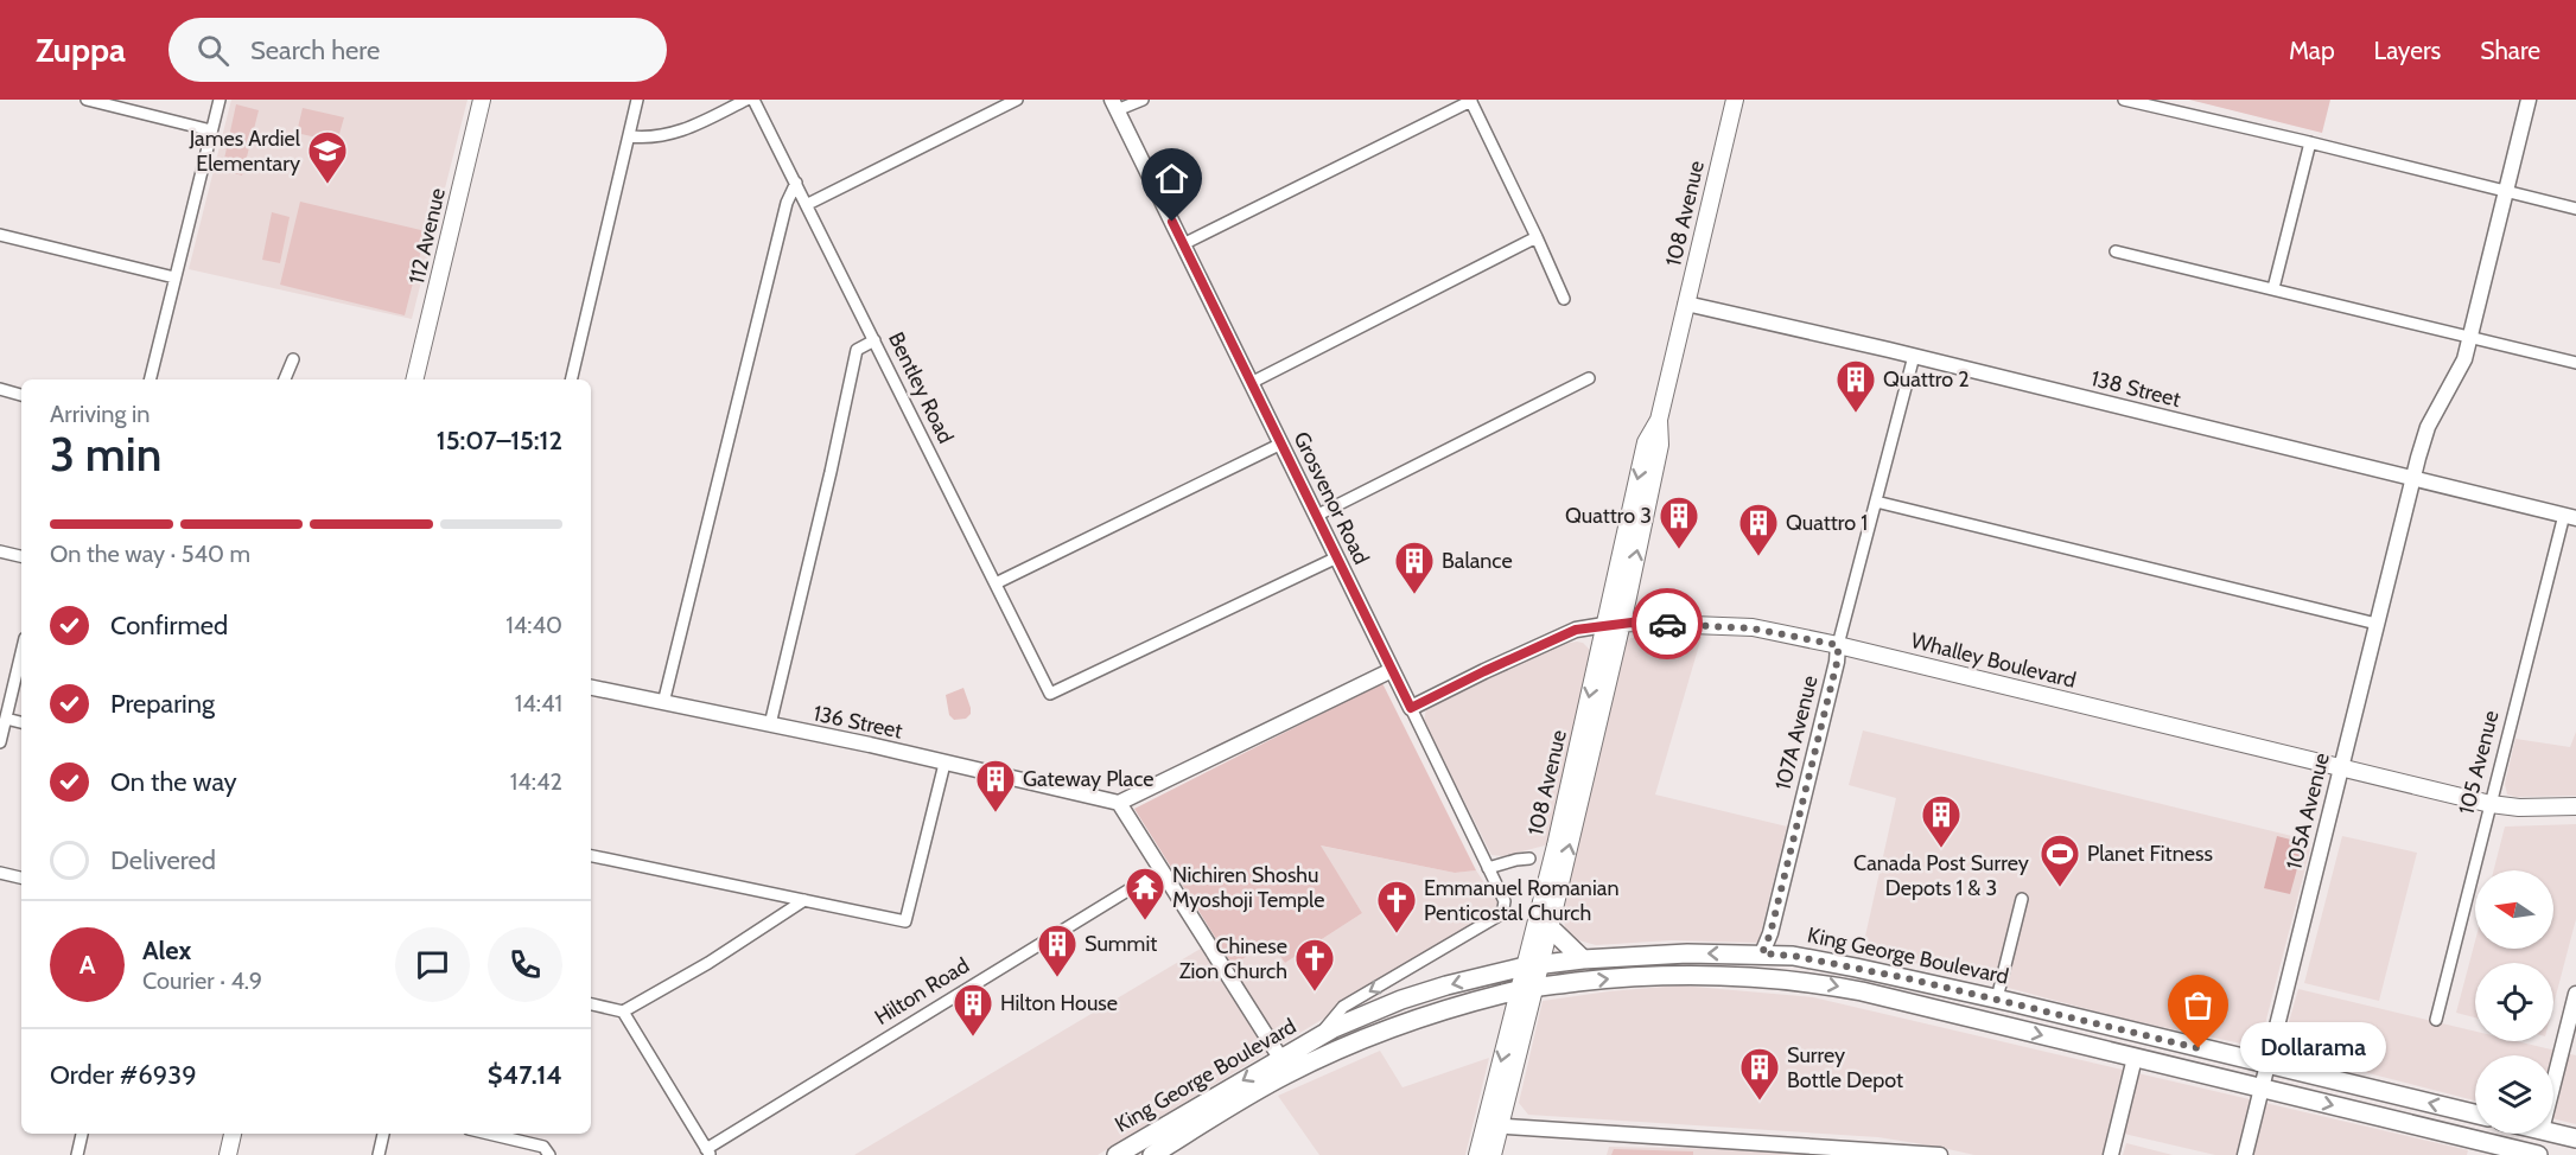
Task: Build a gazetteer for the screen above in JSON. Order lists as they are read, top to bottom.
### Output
{
  "streets": {
    "main road": [
      "108 Avenue",
      "112 Avenue",
      "Whalley Boulevard",
      "King George Boulevard"
    ],
    "street": [
      "Bentley Road",
      "138 Street",
      "Grosvenor Road",
      "136 Street",
      "107A Avenue",
      "105 Avenue",
      "105A Avenue",
      "Hilton Road"
    ]
  },
  "crossings": [
    ["108 Avenue", "138 Street"],
    ["108 Avenue", "Whalley Boulevard"],
    ["108 Avenue", "King George Boulevard"],
    ["Bentley Road", "Grosvenor Road"],
    ["138 Street", "107A Avenue"],
    ["138 Street", "105 Avenue"],
    ["138 Street", "105A Avenue"],
    ["Grosvenor Road", "Whalley Boulevard"],
    ["Grosvenor Road", "King George Boulevard"],
    ["Whalley Boulevard", "107A Avenue"],
    ["Whalley Boulevard", "105 Avenue"],
    ["Whalley Boulevard", "105A Avenue"],
    ["107A Avenue", "King George Boulevard"],
    ["105A Avenue", "King George Boulevard"]
  ],
  "places": {
    "school or university": ["James Ardiel Elementary"],
    "building": [
      "Quattro 2",
      "Quattro 3",
      "Quattro 1",
      "Balance",
      "Gateway Place",
      "Canada Post Surrey Depots 1 & 3",
      "Summit",
      "Hilton House",
      "Surrey Bottle Depot"
    ],
    "sports": ["Planet Fitness"],
    "temple": ["Nichiren Shoshu Myoshoji Temple"],
    "church": ["Emmanuel Romanian Penticostal Church", "Chinese Zion Church"],
    "other": ["Dollarama"]
  },
  "north": "left",
  "page": {
    "header": "Zuppa",
    "search": "Search here",
    "nav": ["Map", "Layers", "Share"],
    "heading": ["3 min", "Arriving in", "15:07–15:12"],
    "panel": [
      "Alex",
      "Courier · 4.9",
      "Order #6939",
      "$47.14"
    ],
    "bar": "On the way · 540 m",
    "list": [
      ["Confirmed", "14:40"],
      ["Preparing", "14:41"],
      ["On the way", "14:42"],
      "Delivered"
    ],
    "round": "A",
    "bubble": "Dollarama"
  }
}
